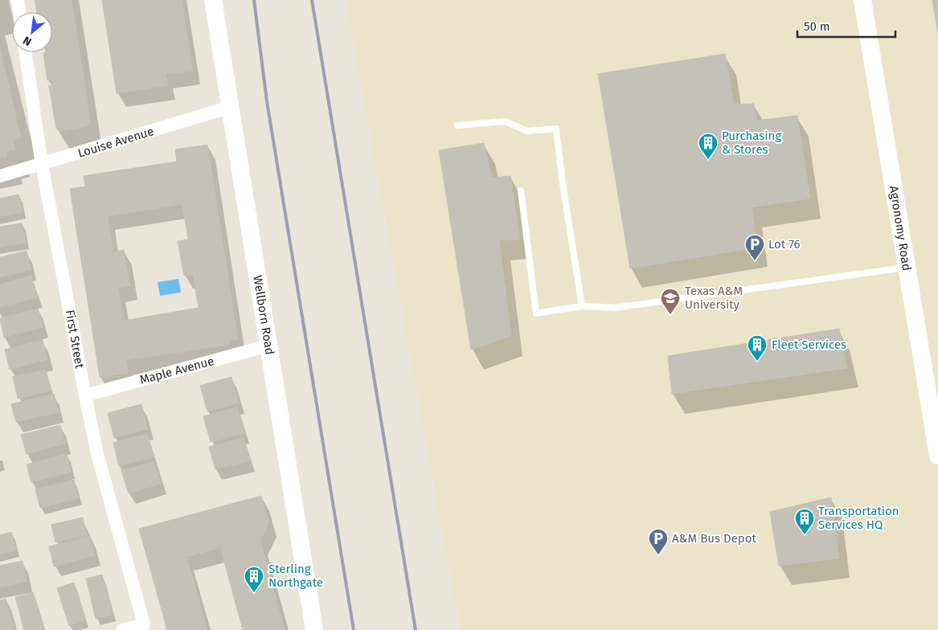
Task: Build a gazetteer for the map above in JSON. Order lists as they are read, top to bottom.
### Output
{
  "streets": {
    "main road": ["Agronomy Road", "Wellborn Road"],
    "street": ["Louise Avenue", "First Street", "Maple Avenue"]
  },
  "crossings": [
    ["Louise Avenue", "Wellborn Road"],
    ["Louise Avenue", "First Street"],
    ["Wellborn Road", "Maple Avenue"],
    ["First Street", "Maple Avenue"]
  ],
  "places": {
    "building": [
      "Purchasing & Stores",
      "Fleet Services",
      "Transportation Services HQ",
      "Sterling Northgate"
    ],
    "parking": ["Lot 76", "A&M Bus Depot"],
    "school or university": ["Texas A&M University"]
  },
  "scale_bar": "50 m",
  "north": "bottom left"
}
